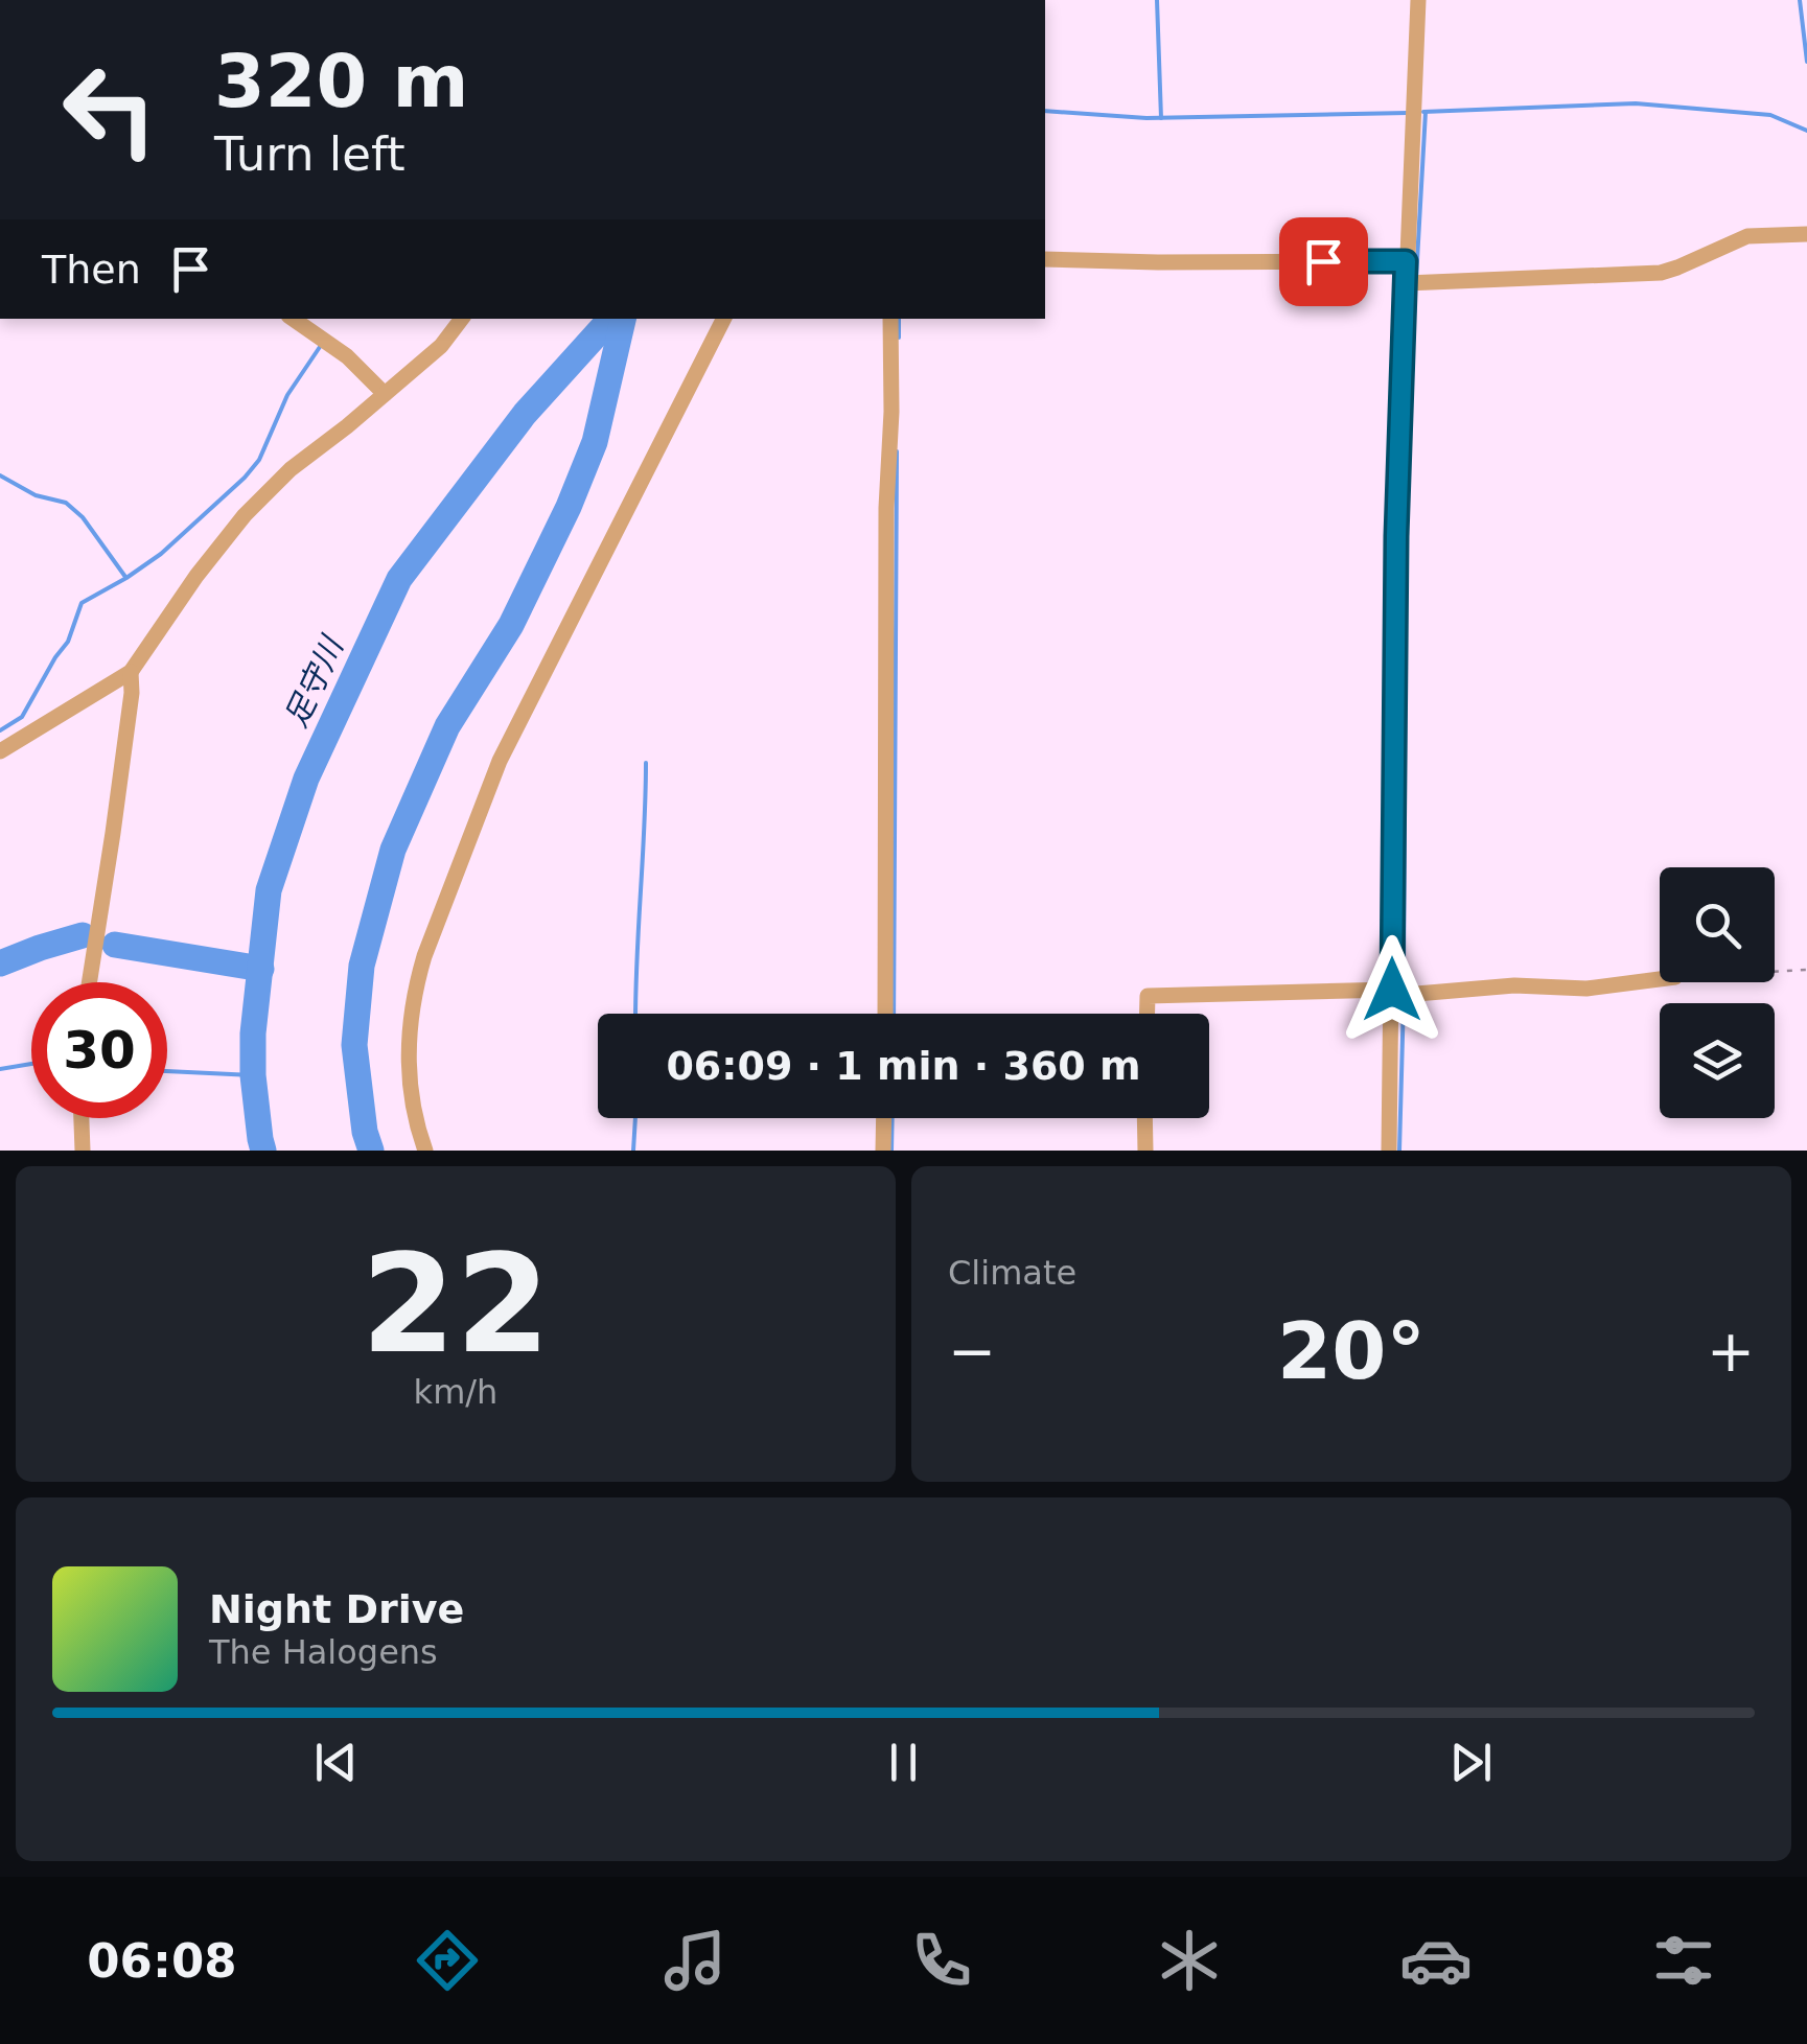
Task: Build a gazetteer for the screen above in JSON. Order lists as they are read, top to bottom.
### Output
{
  "water": ["足守川"],
  "page": {
    "turn": ["320 m", "Turn left"],
    "then": "Then",
    "limit": "30",
    "trip": "06:09 · 1 min · 360 m",
    "tile": [
      ["22", "km/h"],
      "Climate"
    ],
    "heat": ["−", "20°", "+"],
    "song": ["Night Drive", "The Halogens"],
    "tabs": "06:08"
  }
}
